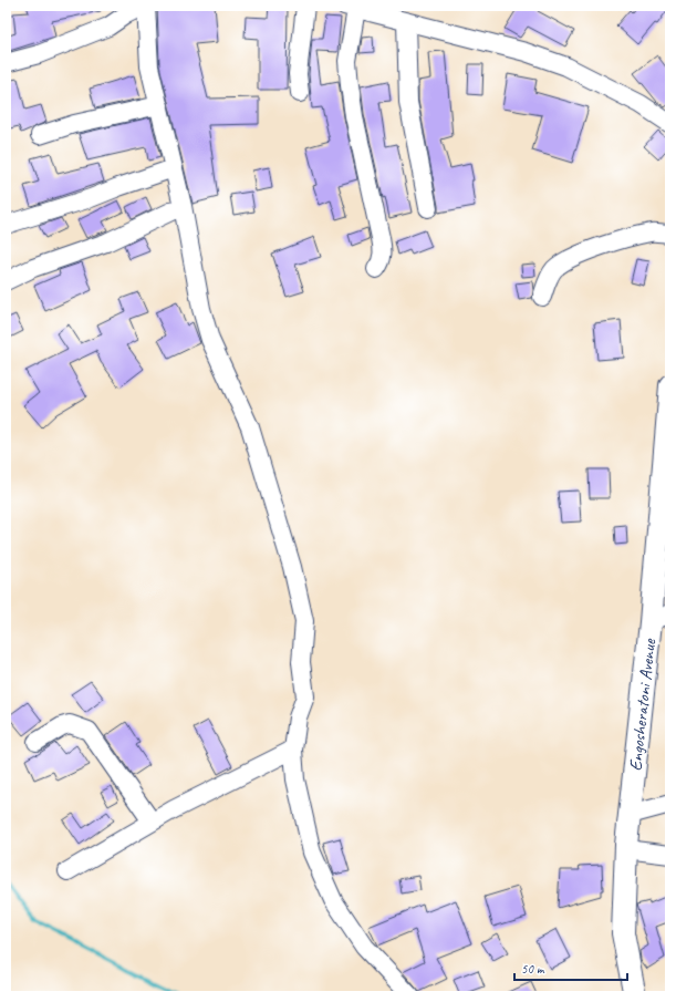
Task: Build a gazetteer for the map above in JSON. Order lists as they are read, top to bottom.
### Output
{
  "streets": {
    "street": ["Engosheratoni Avenue"]
  },
  "scale_bar": "50 m"
}
